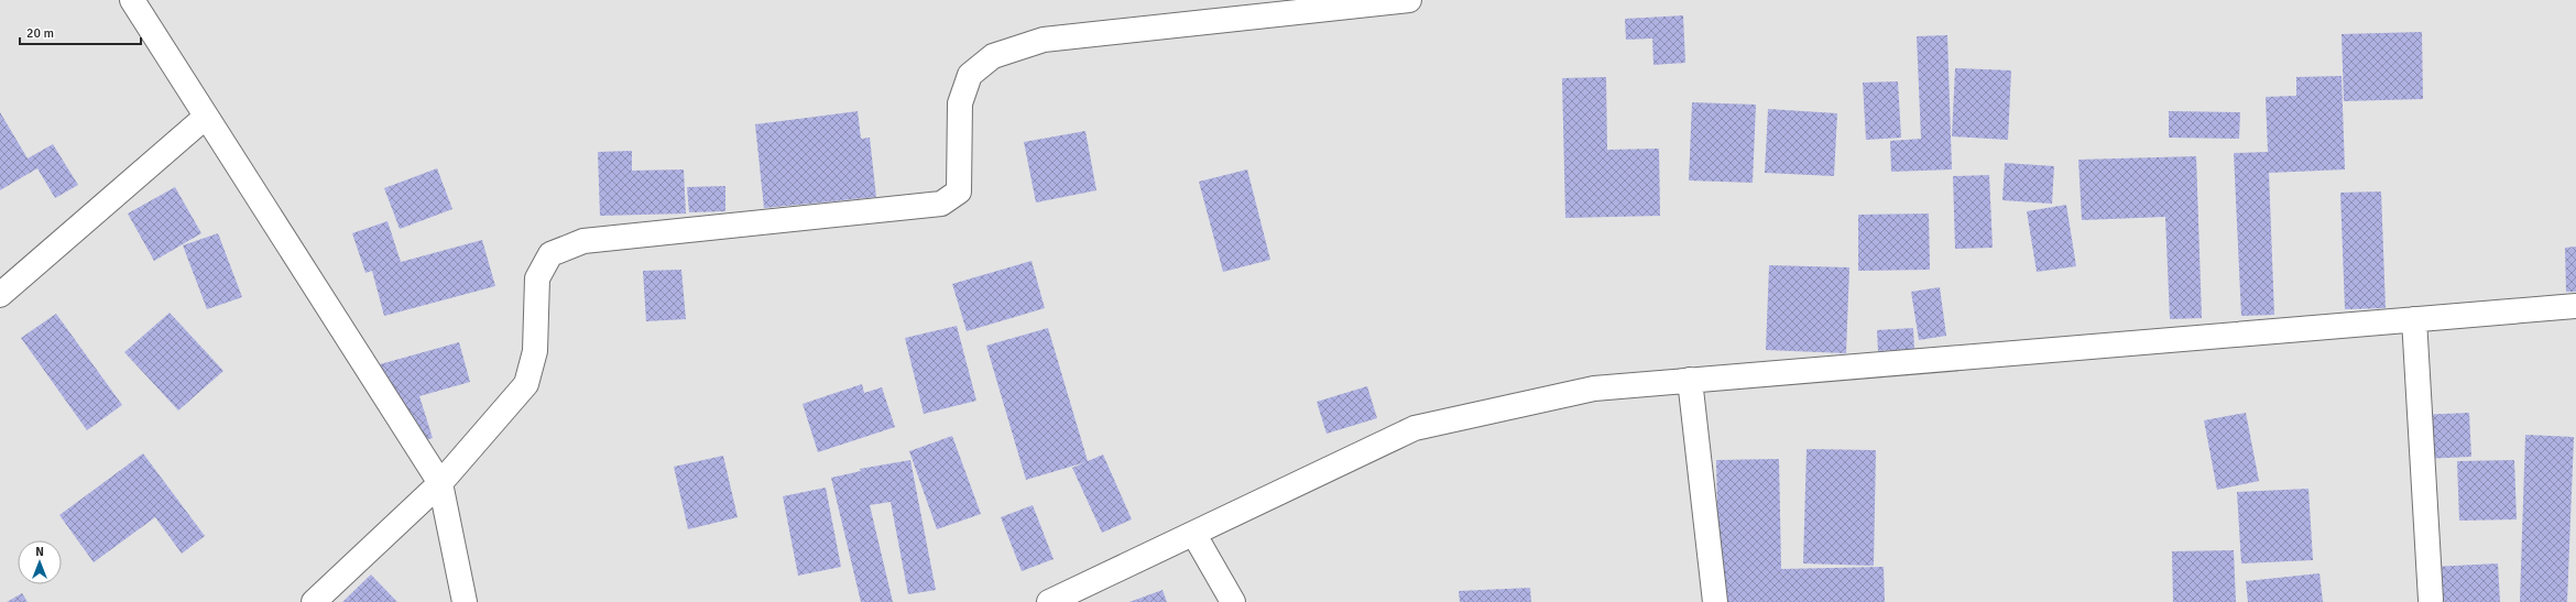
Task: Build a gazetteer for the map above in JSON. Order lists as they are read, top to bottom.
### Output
{
  "scale_bar": "20 m",
  "north": "top"
}
